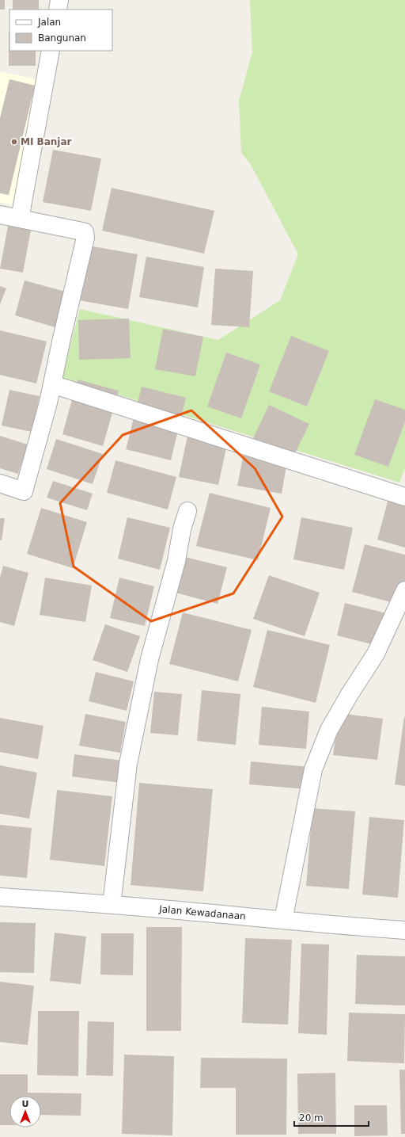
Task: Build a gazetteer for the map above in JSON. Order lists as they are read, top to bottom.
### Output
{
  "streets": {
    "street": ["Jalan Kewadanaan"]
  },
  "places": ["MI Banjar"],
  "legend": ["Jalan", "Bangunan"],
  "scale_bar": "20 m",
  "north": "top"
}
